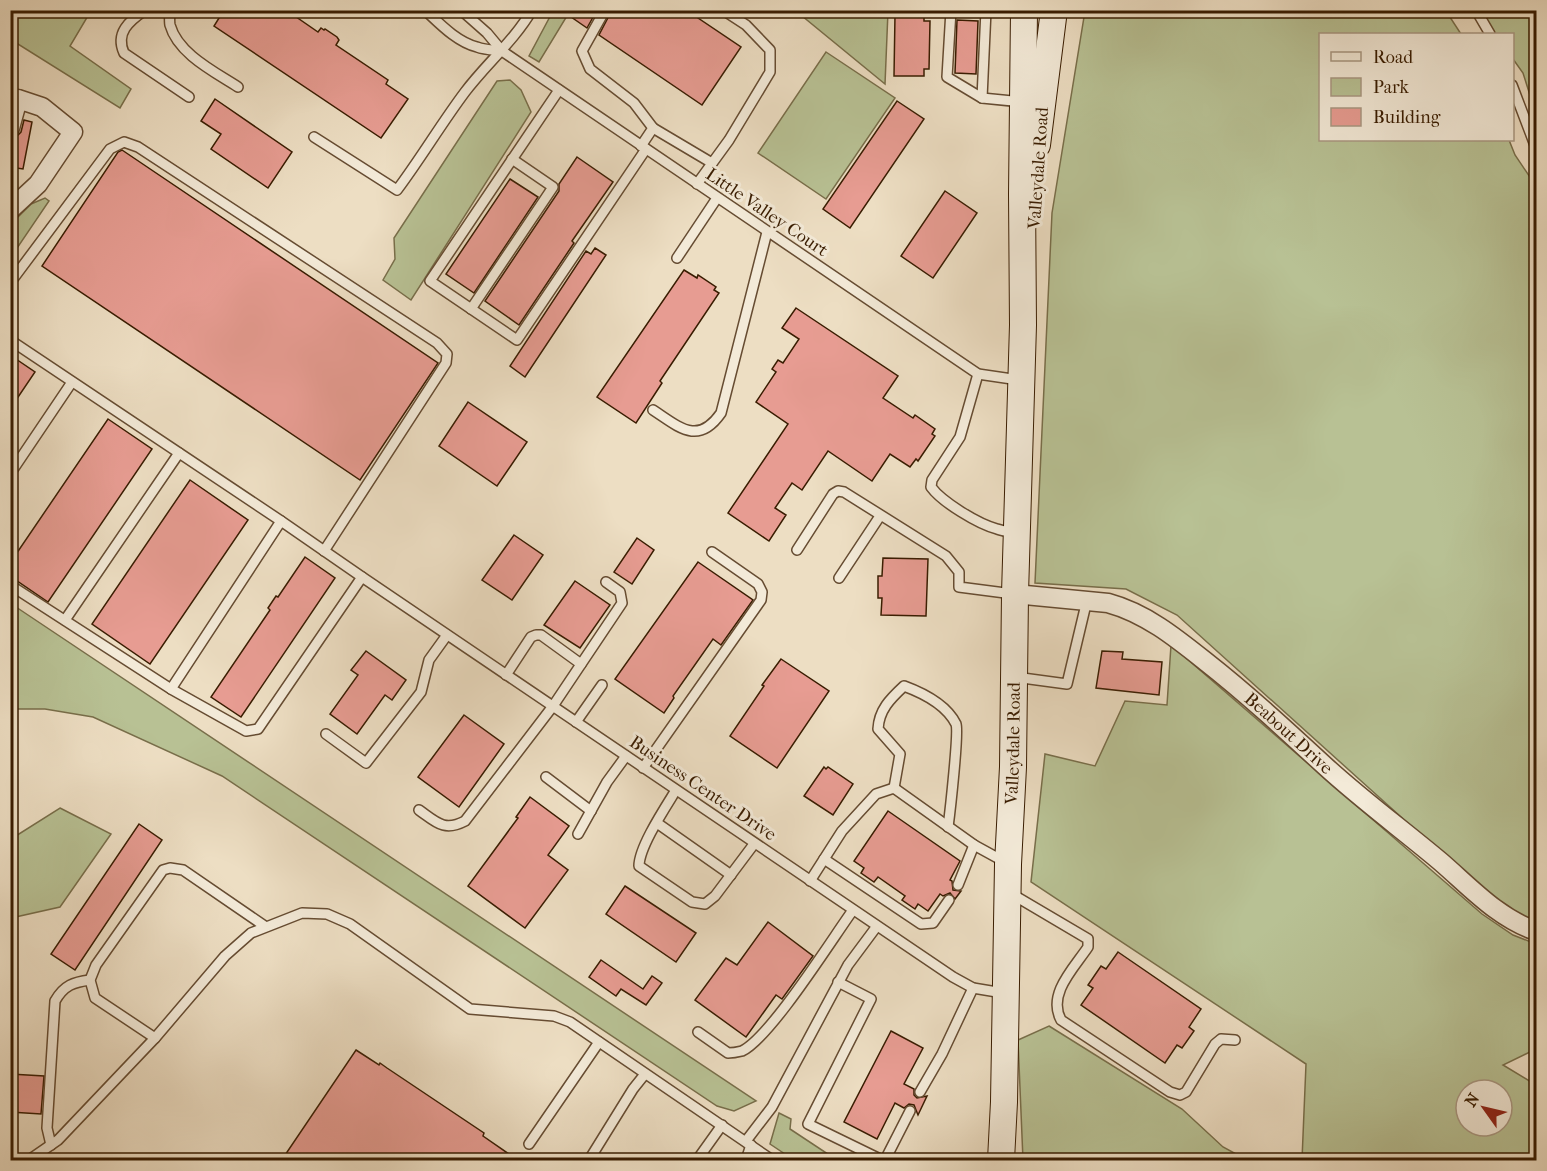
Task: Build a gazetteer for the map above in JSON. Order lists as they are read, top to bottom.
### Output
{
  "streets": {
    "main road": ["Valleydale Road"],
    "street": ["Beabout Drive"],
    "lane": ["Little Valley Court", "Business Center Drive"]
  },
  "crossings": [
    ["Valleydale Road", "Little Valley Court"],
    ["Valleydale Road", "Beabout Drive"],
    ["Valleydale Road", "Business Center Drive"]
  ],
  "legend": ["Road", "Park", "Building"],
  "north": "top left"
}
